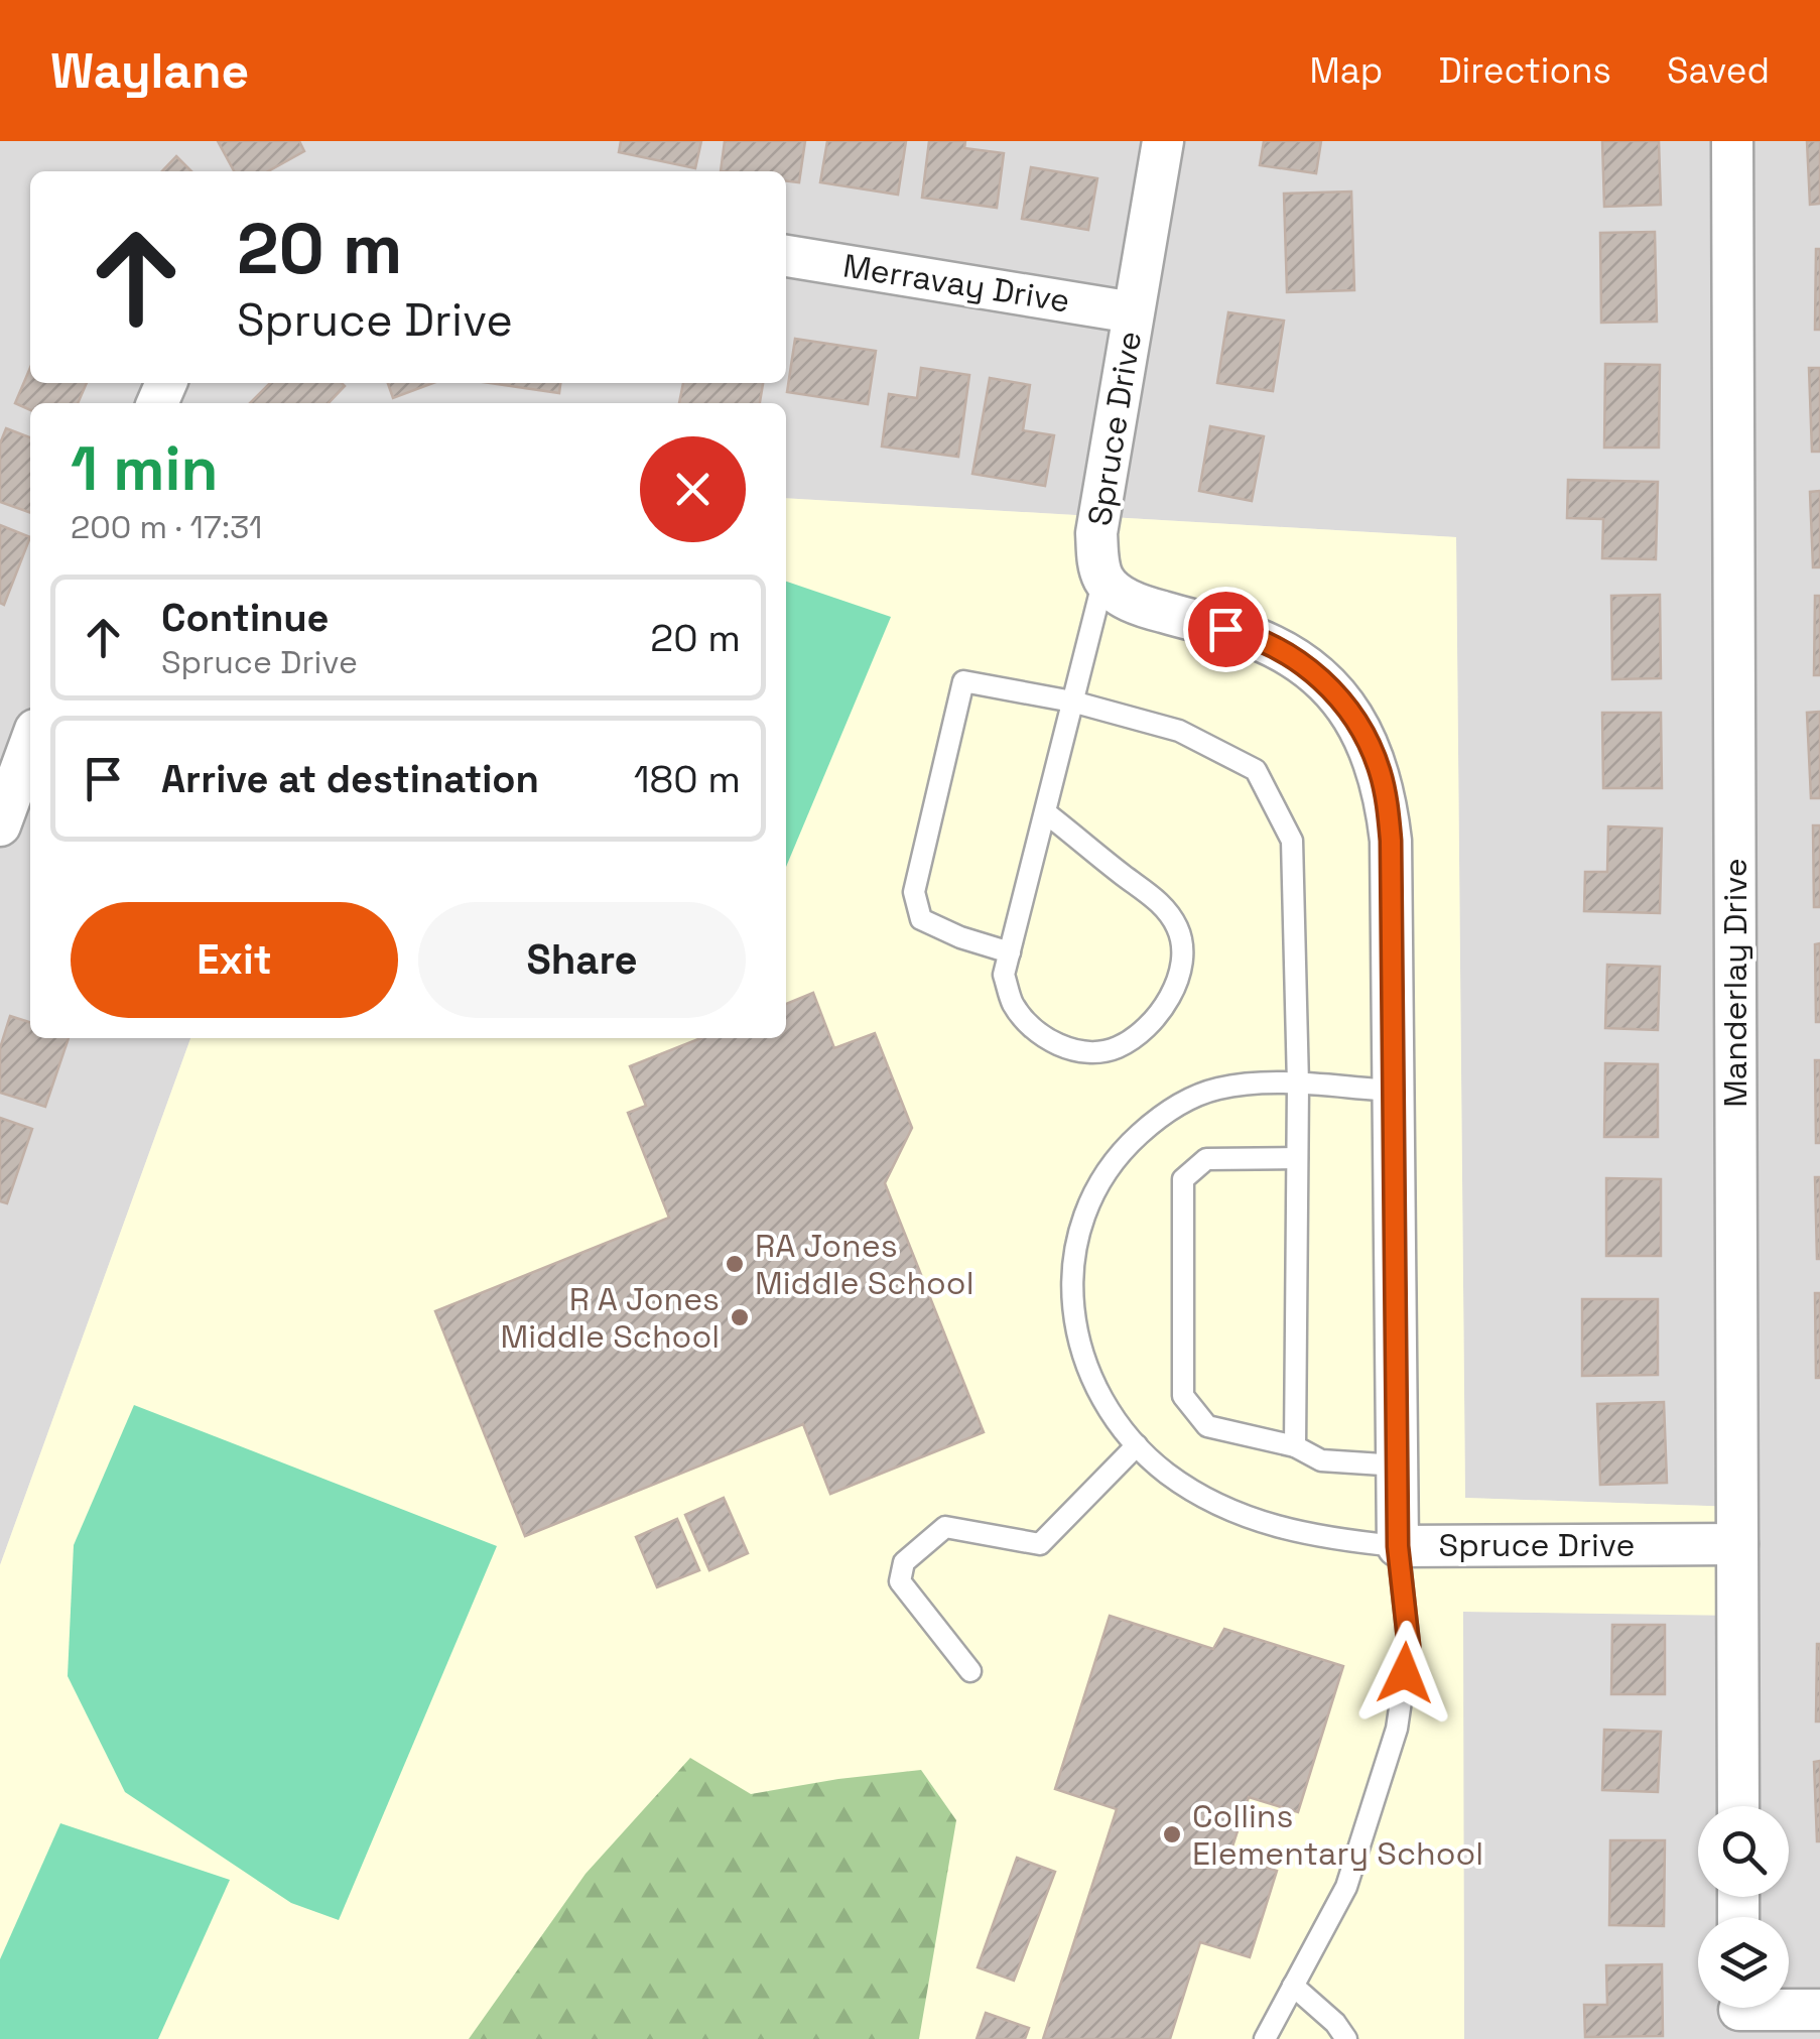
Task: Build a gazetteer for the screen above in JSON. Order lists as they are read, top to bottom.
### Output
{
  "streets": {
    "street": ["Merravay Drive", "Spruce Drive", "Manderlay Drive"]
  },
  "crossings": [
    ["Merravay Drive", "Spruce Drive"],
    ["Spruce Drive", "Manderlay Drive"]
  ],
  "places": ["RA Jones Middle School", "R A Jones Middle School", "Collins Elementary School"],
  "page": {
    "header": "Waylane",
    "nav": ["Map", "Directions", "Saved"],
    "turn": ["20 m", "Spruce Drive"],
    "heading": ["1 min", "200 m · 17:31"],
    "list": [
      {
        "name": "Continue",
        "note": "Spruce Drive",
        "value": "20 m"
      },
      {
        "name": "Arrive at destination",
        "value": "180 m"
      }
    ],
    "buttons": ["Exit", "Share"]
  }
}
